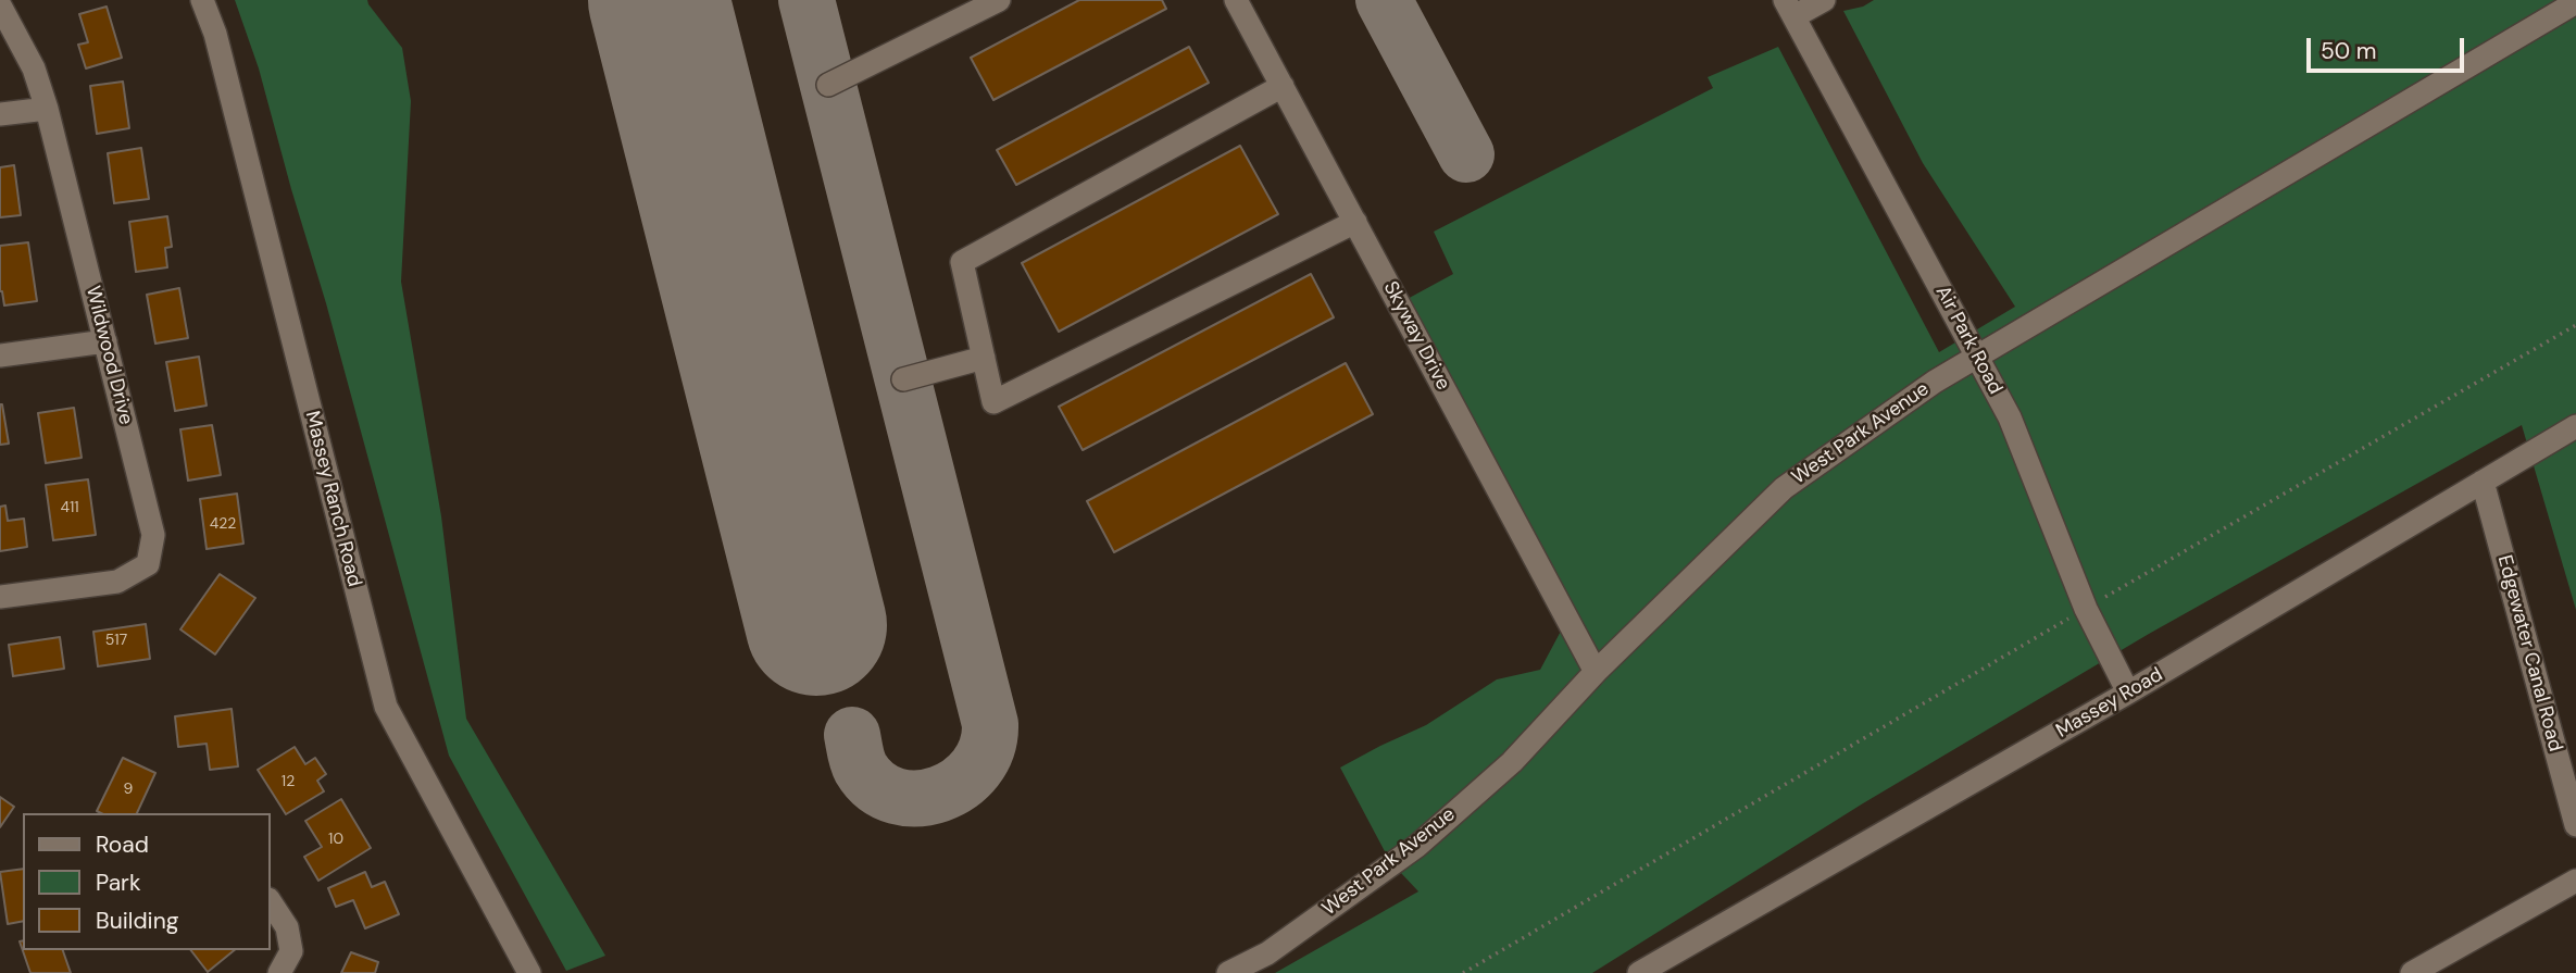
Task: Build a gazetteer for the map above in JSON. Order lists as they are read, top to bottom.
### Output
{
  "streets": {
    "street": [
      "Skyway Drive",
      "Air Park Road",
      "Wildwood Drive",
      "West Park Avenue",
      "Massey Ranch Road",
      "Edgewater Canal Road",
      "Massey Road"
    ]
  },
  "crossings": [
    ["Skyway Drive", "West Park Avenue"],
    ["Air Park Road", "West Park Avenue"],
    ["Air Park Road", "Massey Road"],
    ["Edgewater Canal Road", "Massey Road"]
  ],
  "house_numbers": [
    "411",
    "422",
    "517",
    "12",
    "9",
    "10"
  ],
  "legend": ["Road", "Park", "Building"],
  "scale_bar": "50 m"
}
